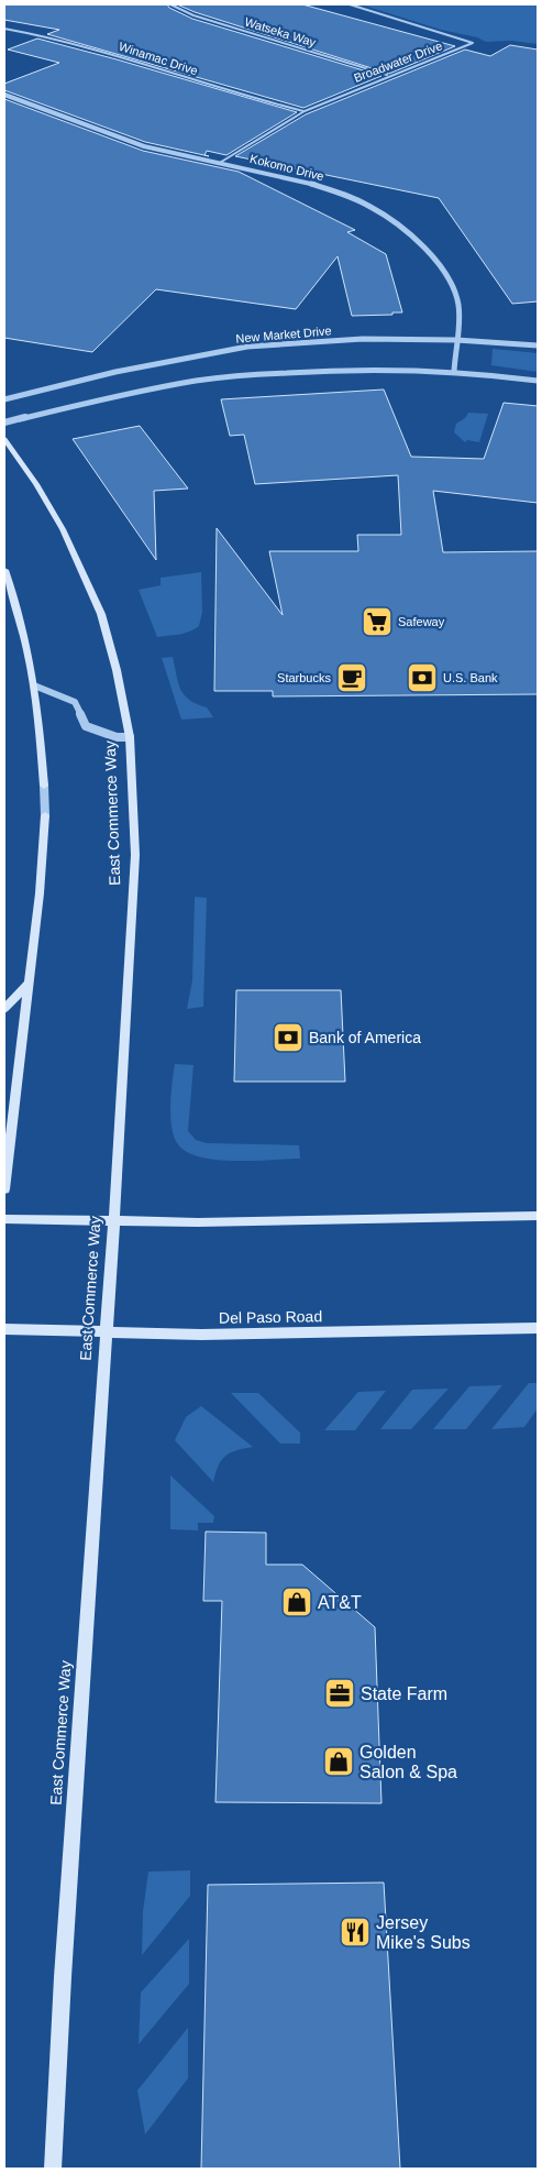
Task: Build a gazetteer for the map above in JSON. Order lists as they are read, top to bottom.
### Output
{
  "streets": {
    "main road": ["East Commerce Way", "Del Paso Road"],
    "street": [
      "Watseka Way",
      "Winamac Drive",
      "Broadwater Drive",
      "Kokomo Drive",
      "New Market Drive"
    ]
  },
  "crossings": [
    ["Watseka Way", "Broadwater Drive"],
    ["Winamac Drive", "Broadwater Drive"],
    ["Broadwater Drive", "Kokomo Drive"],
    ["Kokomo Drive", "New Market Drive"],
    ["East Commerce Way", "Del Paso Road"]
  ],
  "places": {
    "supermarket": ["Safeway"],
    "cafe": ["Starbucks"],
    "bank": ["U.S. Bank", "Bank of America"],
    "shop": ["AT&T", "Golden Salon & Spa"],
    "office": ["State Farm"],
    "restaurant": ["Jersey Mike's Subs"]
  }
}
